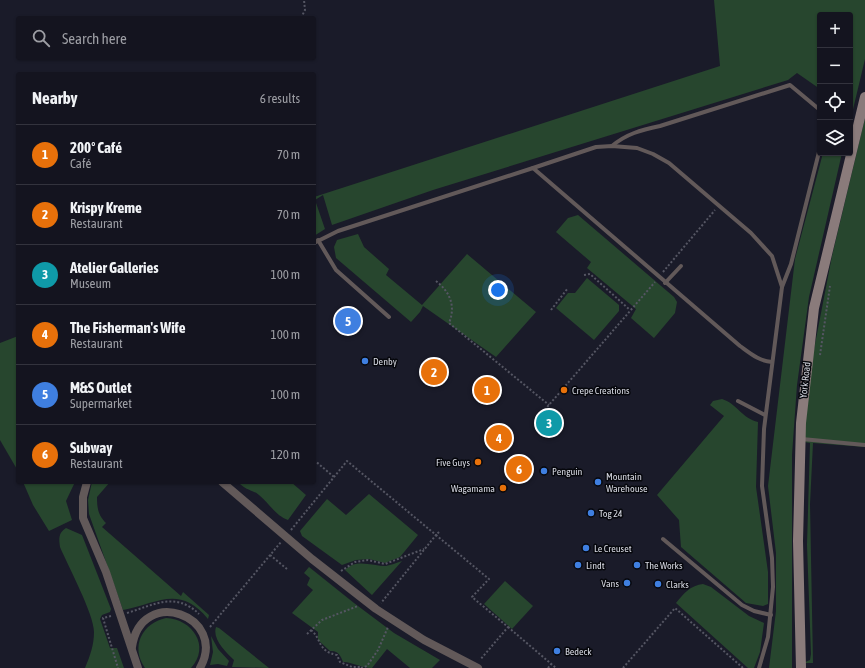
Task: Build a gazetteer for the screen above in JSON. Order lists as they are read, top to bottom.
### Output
{
  "streets": {
    "main road": ["York Road"]
  },
  "places": [
    "Denby",
    "Crepe Creations",
    "Five Guys",
    "Penguin",
    "Mountain Warehouse",
    "Wagamama",
    "Tog 24",
    "Le Creuset",
    "Lindt",
    "The Works",
    "Vans",
    "Clarks",
    "Bedeck"
  ],
  "page": {
    "map_buttons": ["+", "−"],
    "search": "Search here",
    "heading": ["Nearby", "6 results"],
    "list": [
      {
        "mark": "1",
        "name": "200° Café",
        "note": "Café",
        "value": "70 m"
      },
      {
        "mark": "2",
        "name": "Krispy Kreme",
        "note": "Restaurant",
        "value": "70 m"
      },
      {
        "mark": "3",
        "name": "Atelier Galleries",
        "note": "Museum",
        "value": "100 m"
      },
      {
        "mark": "4",
        "name": "The Fisherman's Wife",
        "note": "Restaurant",
        "value": "100 m"
      },
      {
        "mark": "5",
        "name": "M&S Outlet",
        "note": "Supermarket",
        "value": "100 m"
      },
      {
        "mark": "6",
        "name": "Subway",
        "note": "Restaurant",
        "value": "120 m"
      }
    ],
    "pins": [
      "5",
      "2",
      "1",
      "3",
      "4",
      "6"
    ]
  }
}
